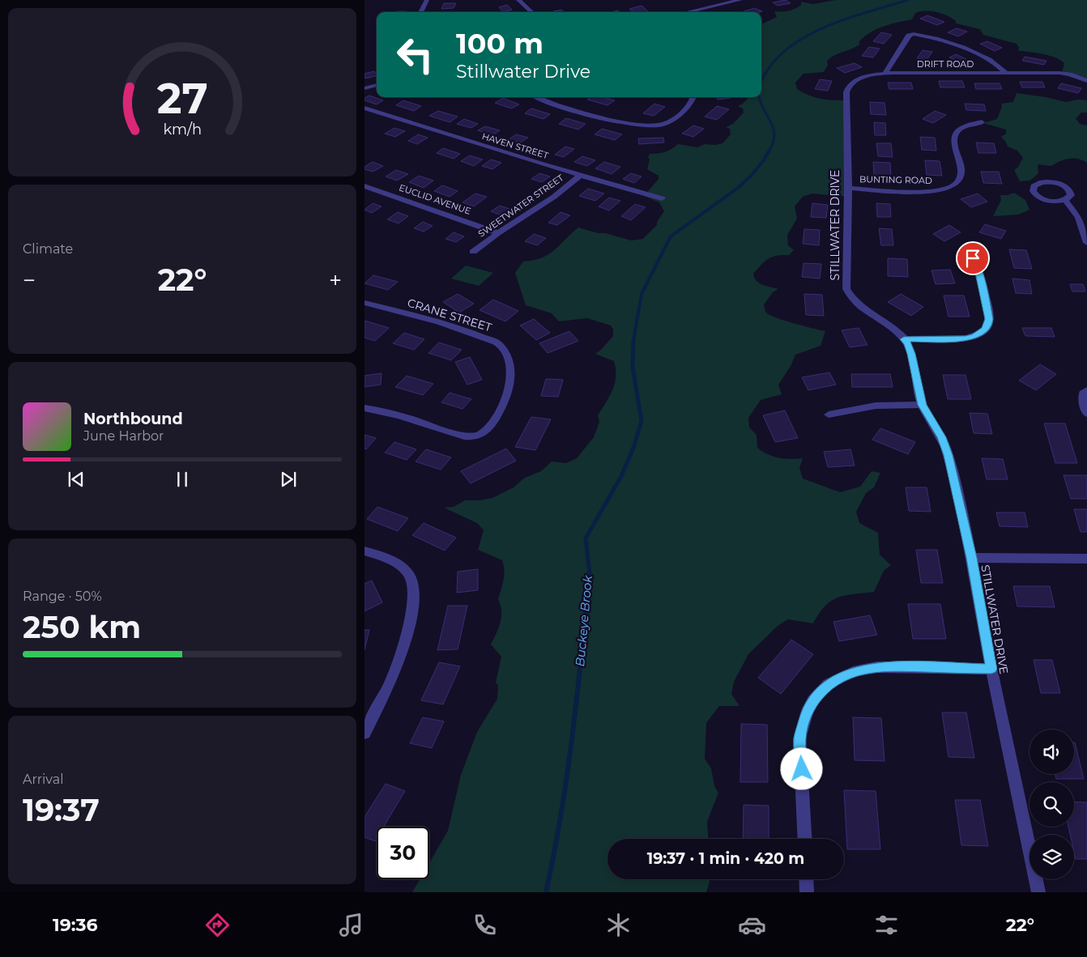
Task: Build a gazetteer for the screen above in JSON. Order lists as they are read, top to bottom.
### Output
{
  "streets": {
    "street": [
      "DRIFT ROAD",
      "HAVEN STREET",
      "BUNTING ROAD",
      "EUCLID AVENUE",
      "SWEETWATER STREET",
      "STILLWATER DRIVE",
      "CRANE STREET"
    ]
  },
  "crossings": [
    ["DRIFT ROAD", "STILLWATER DRIVE"],
    ["HAVEN STREET", "SWEETWATER STREET"],
    ["BUNTING ROAD", "STILLWATER DRIVE"],
    ["EUCLID AVENUE", "SWEETWATER STREET"]
  ],
  "water": ["Buckeye Brook"],
  "page": {
    "turn": ["100 m", "Stillwater Drive"],
    "tile": [
      "Climate",
      ["Range · 50%", "250 km"],
      ["Arrival", "19:37"]
    ],
    "heat": ["−", "22°", "+"],
    "song": ["Northbound", "June Harbor"],
    "limit": "30",
    "trip": "19:37 · 1 min · 420 m",
    "tabs": ["19:36", "22°"],
    "gauge": ["27", "km/h"]
  }
}
